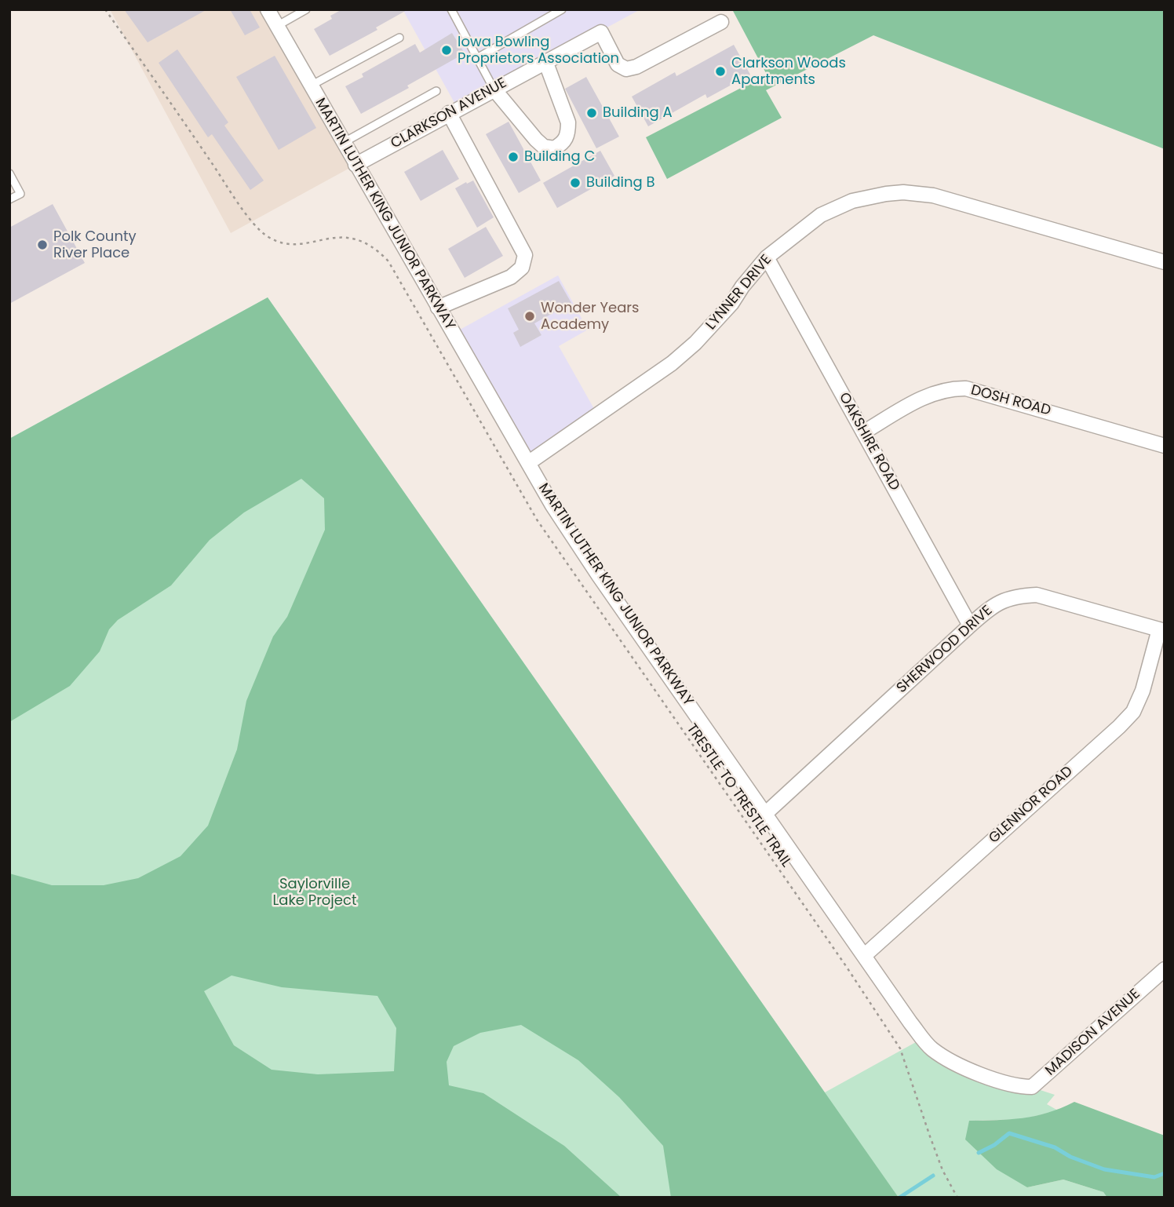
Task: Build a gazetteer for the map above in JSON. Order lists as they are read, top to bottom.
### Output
{
  "streets": {
    "street": [
      "CLARKSON AVENUE",
      "MARTIN LUTHER KING JUNIOR PARKWAY",
      "LYNNER DRIVE",
      "DOSH ROAD",
      "OAKSHIRE ROAD",
      "SHERWOOD DRIVE",
      "GLENNOR ROAD",
      "MADISON AVENUE"
    ],
    "path": ["TRESTLE TO TRESTLE TRAIL"]
  },
  "crossings": [
    ["CLARKSON AVENUE", "MARTIN LUTHER KING JUNIOR PARKWAY"],
    ["MARTIN LUTHER KING JUNIOR PARKWAY", "LYNNER DRIVE"],
    ["MARTIN LUTHER KING JUNIOR PARKWAY", "SHERWOOD DRIVE"],
    ["MARTIN LUTHER KING JUNIOR PARKWAY", "GLENNOR ROAD"],
    ["MARTIN LUTHER KING JUNIOR PARKWAY", "MADISON AVENUE"],
    ["LYNNER DRIVE", "OAKSHIRE ROAD"],
    ["DOSH ROAD", "OAKSHIRE ROAD"],
    ["OAKSHIRE ROAD", "SHERWOOD DRIVE"],
    ["SHERWOOD DRIVE", "GLENNOR ROAD"]
  ],
  "parks": ["Saylorville Lake Project"],
  "places": [
    "Iowa Bowling Proprietors Association",
    "Clarkson Woods Apartments",
    "Building A",
    "Building C",
    "Building B",
    "Polk County River Place",
    "Wonder Years Academy"
  ]
}
